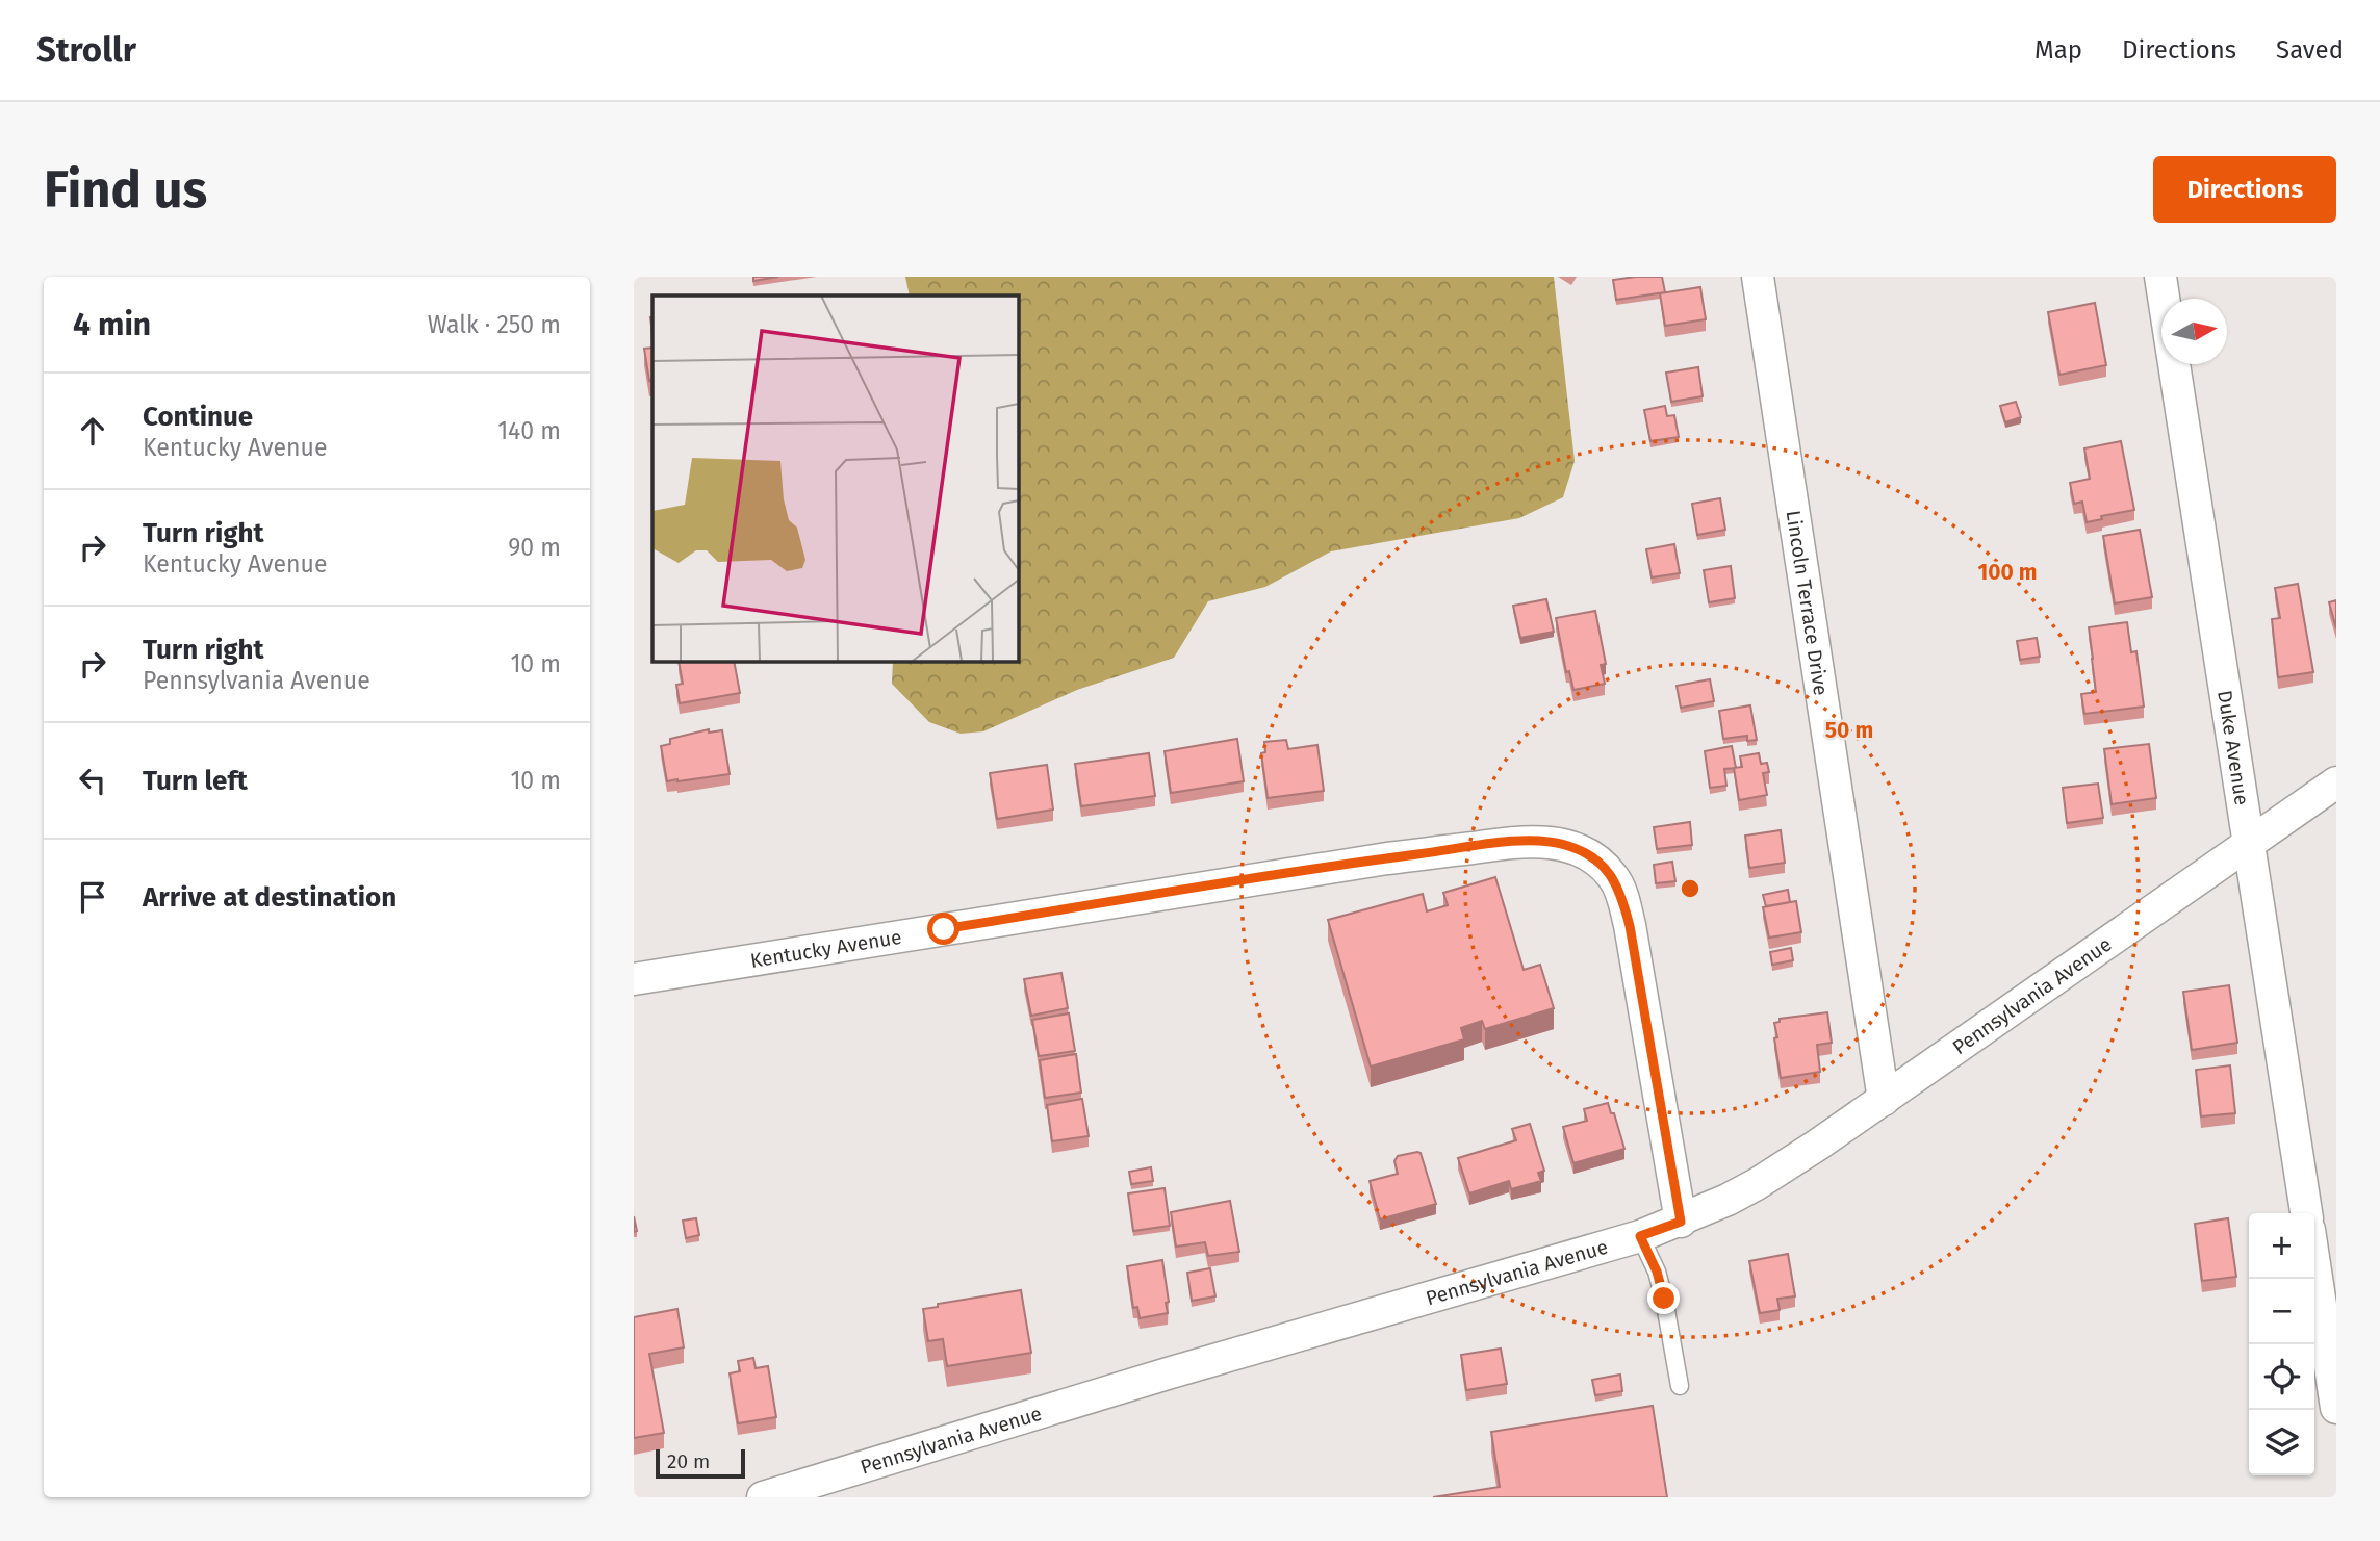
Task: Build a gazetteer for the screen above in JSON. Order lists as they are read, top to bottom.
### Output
{
  "streets": {
    "street": [
      "Lincoln Terrace Drive",
      "Duke Avenue",
      "Kentucky Avenue",
      "Pennsylvania Avenue"
    ]
  },
  "crossings": [
    ["Lincoln Terrace Drive", "Pennsylvania Avenue"],
    ["Duke Avenue", "Pennsylvania Avenue"],
    ["Kentucky Avenue", "Pennsylvania Avenue"]
  ],
  "scale_bar": "20 m",
  "north": "right",
  "page": {
    "header": "Strollr",
    "nav": ["Map", "Directions", "Saved"],
    "buttons": "Directions",
    "title": "Find us",
    "heading": ["4 min", "Walk · 250 m"],
    "list": [
      ["Continue", "Kentucky Avenue", "140 m"],
      ["Turn right", "Kentucky Avenue", "90 m"],
      ["Turn right", "Pennsylvania Avenue", "10 m"],
      ["Turn left", "10 m"],
      "Arrive at destination"
    ],
    "map_buttons": ["+", "−"],
    "scale": "20 m"
  },
  "rings": ["100 m", "50 m"]
}
